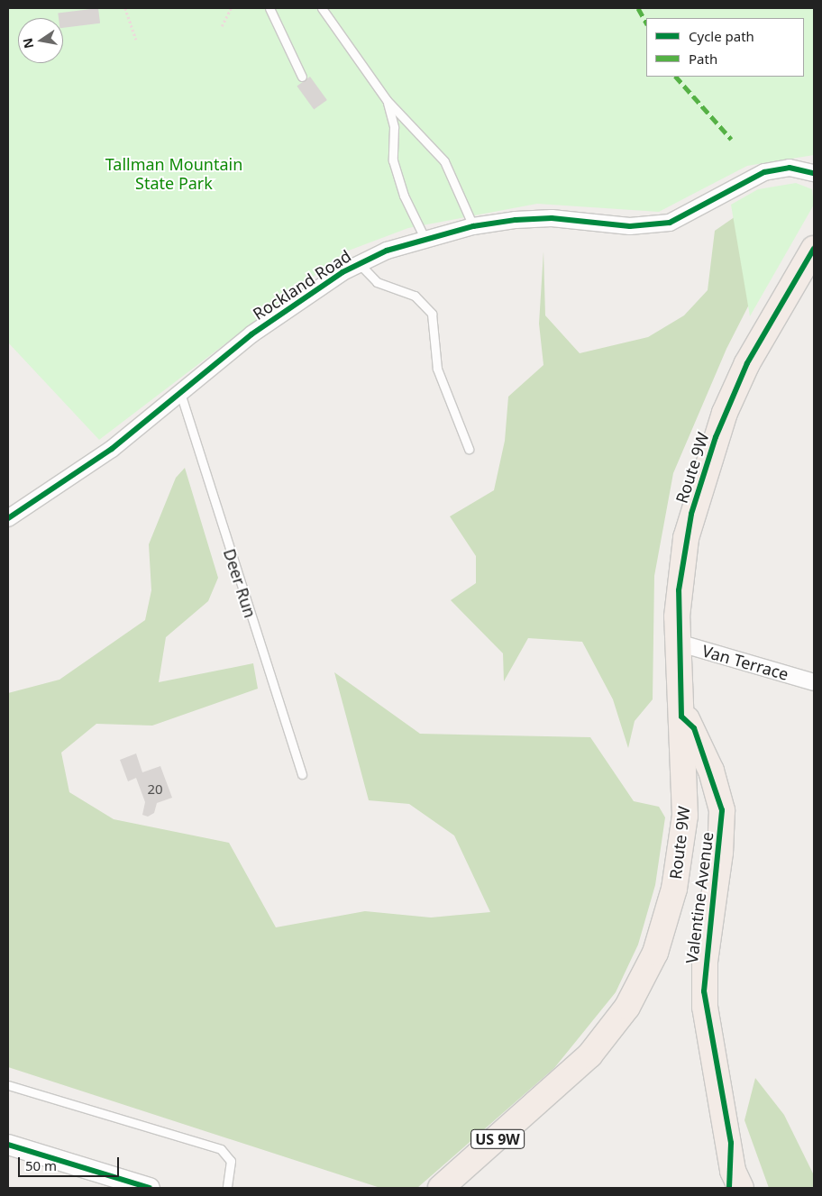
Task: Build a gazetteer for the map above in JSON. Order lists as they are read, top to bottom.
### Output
{
  "streets": {
    "main road": ["Route 9W", "Valentine Avenue", "US 9W"],
    "street": ["Rockland Road", "Van Terrace"],
    "lane": ["Deer Run"]
  },
  "crossings": [
    ["Rockland Road", "Deer Run"],
    ["Route 9W", "Van Terrace"],
    ["Route 9W", "Valentine Avenue"]
  ],
  "parks": ["Tallman Mountain State Park"],
  "house_numbers": ["20"],
  "legend": ["Cycle path", "Path"],
  "scale_bar": "50 m",
  "north": "left"
}
